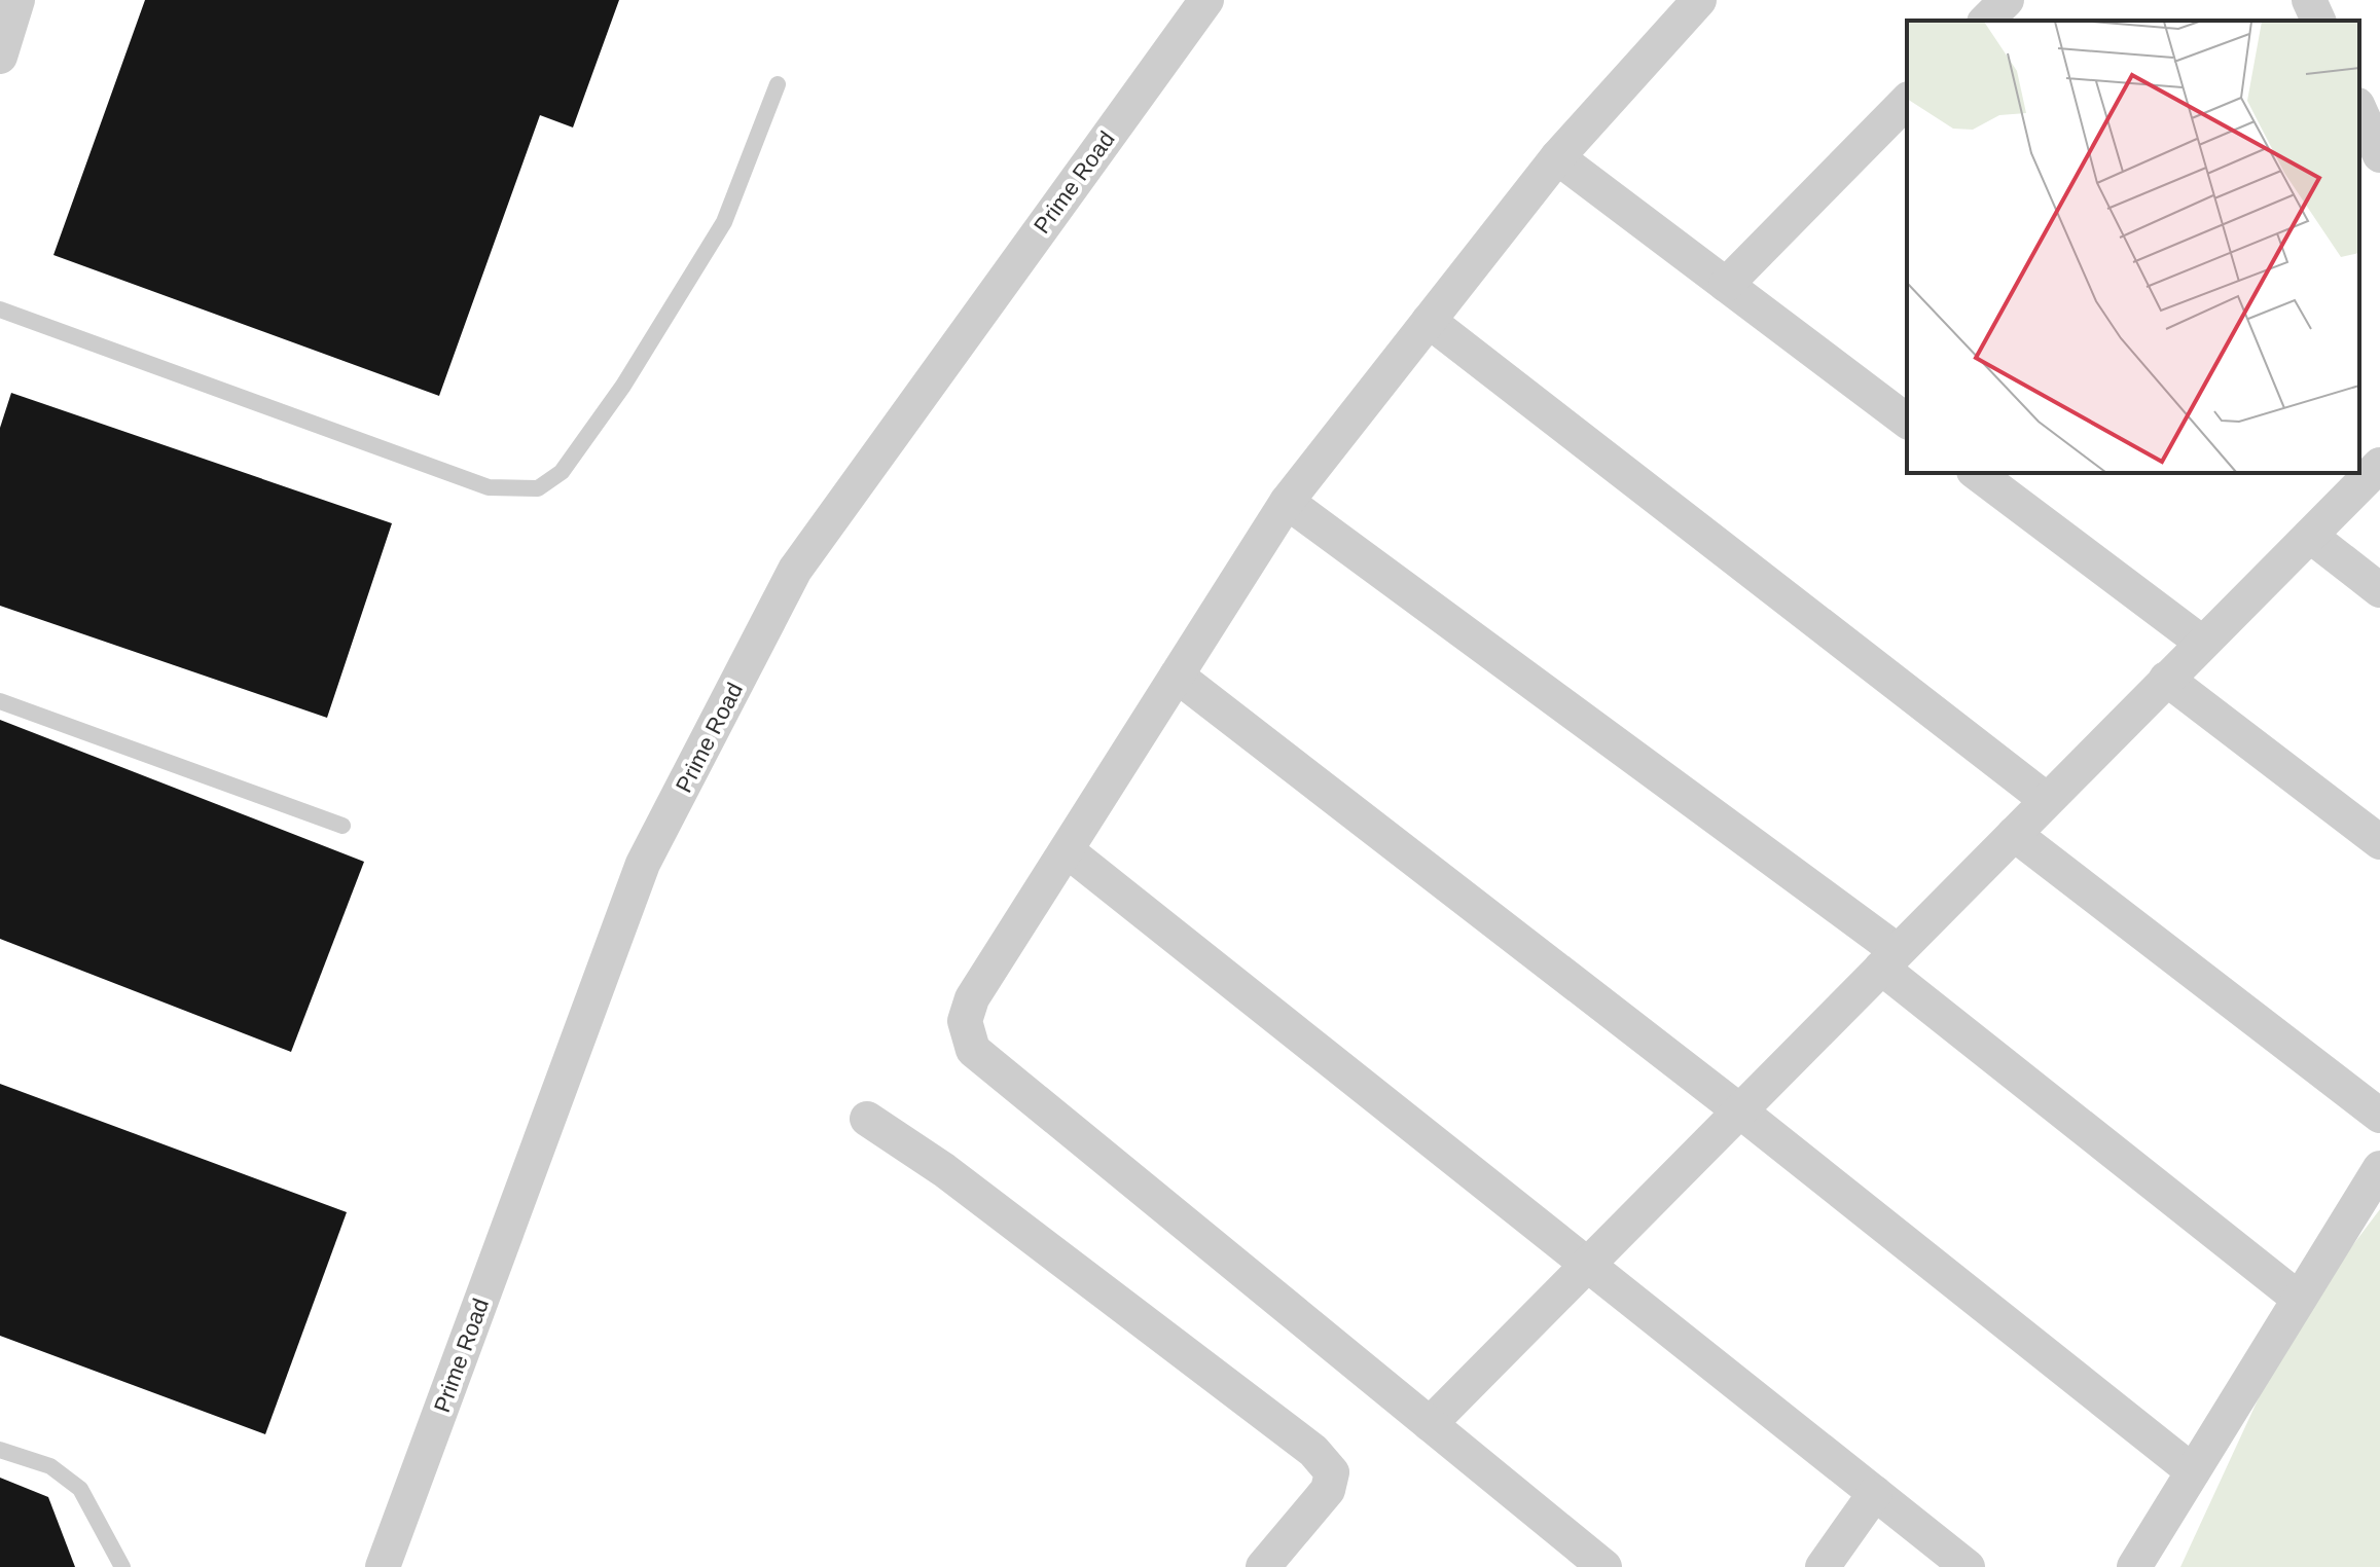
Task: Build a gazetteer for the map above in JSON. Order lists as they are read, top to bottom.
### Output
{
  "streets": {
    "street": ["Prime Road"]
  }
}
